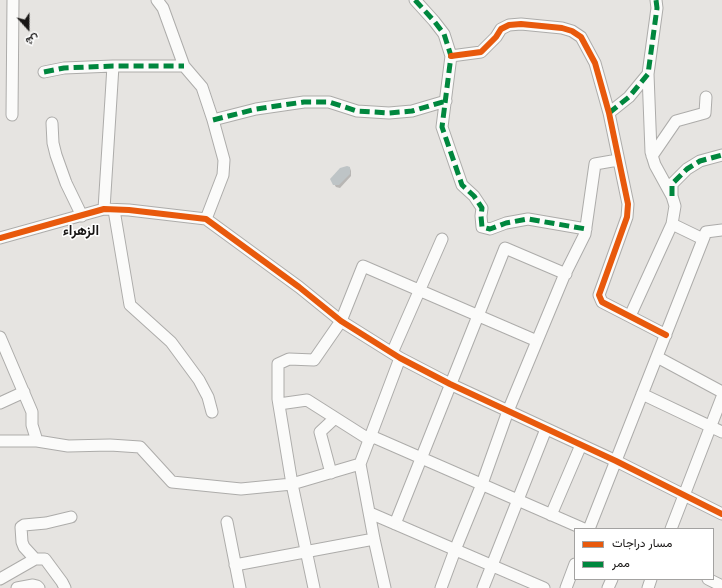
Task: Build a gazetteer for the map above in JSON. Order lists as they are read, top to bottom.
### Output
{
  "districts": ["الزهراء"],
  "legend": ["مسار دراجات", "ممر"],
  "north": "bottom"
}
